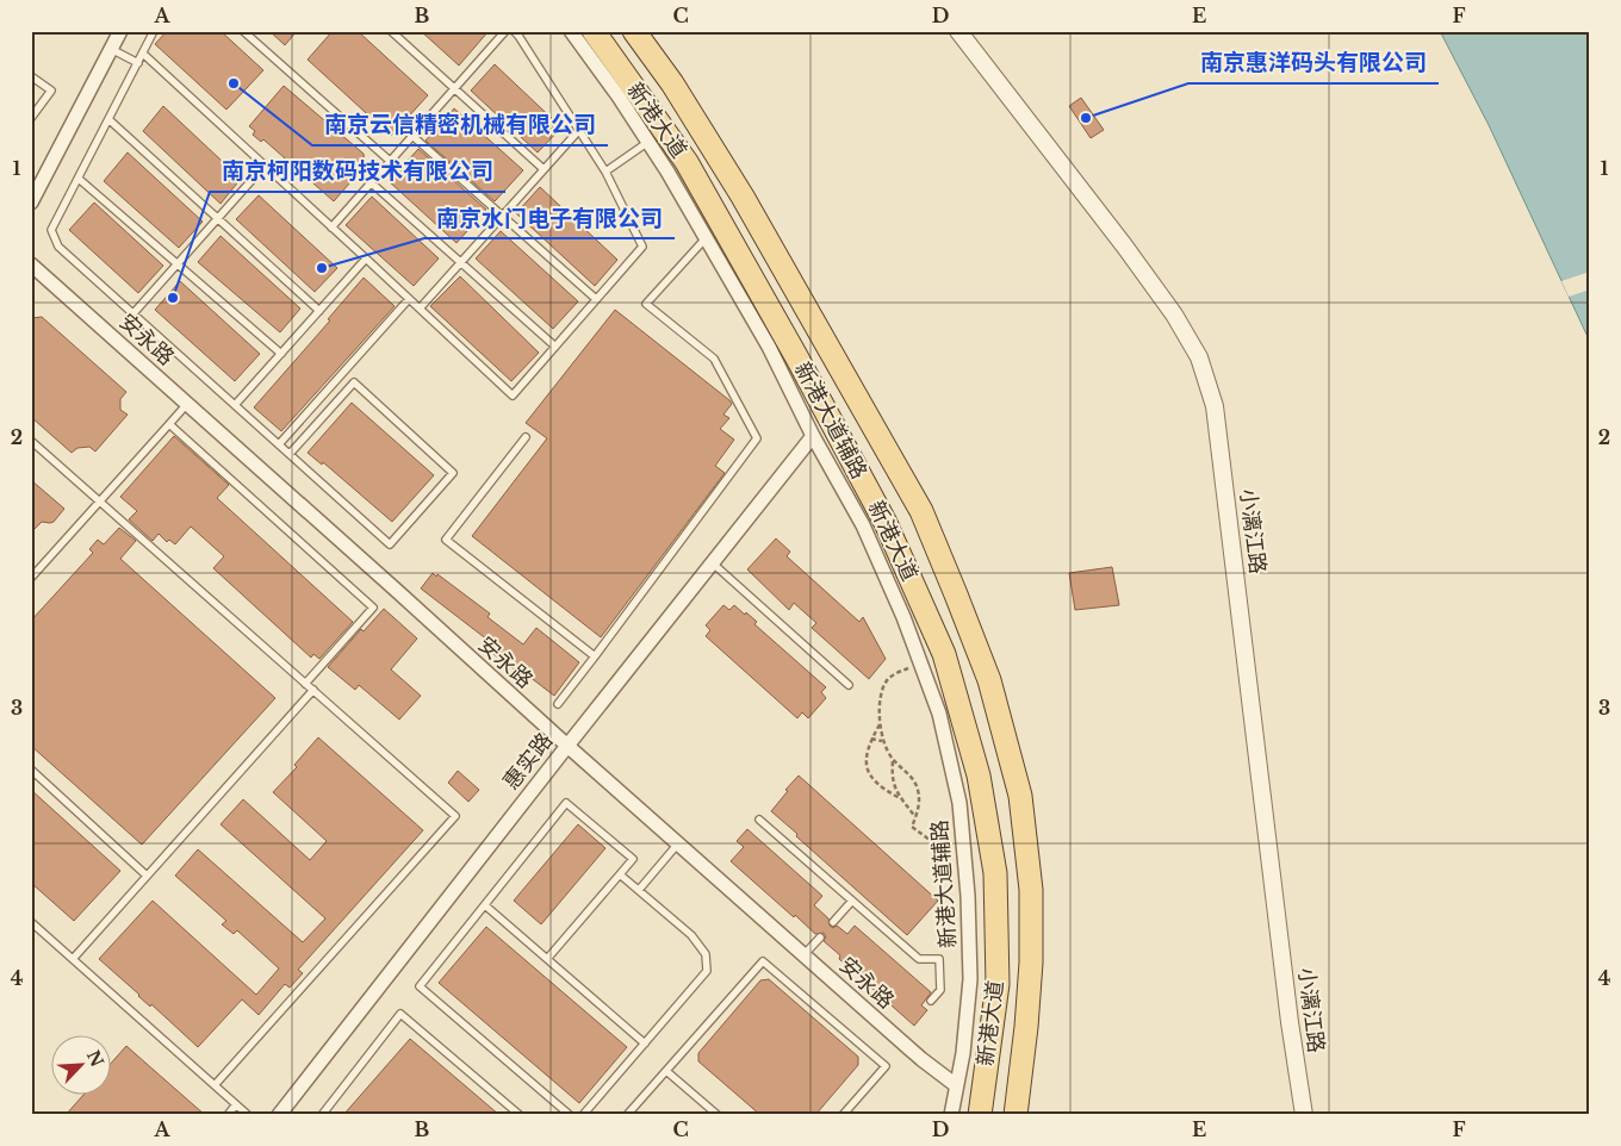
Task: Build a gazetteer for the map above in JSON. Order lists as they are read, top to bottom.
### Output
{
  "streets": {
    "main road": ["新港大道"],
    "street": [
      "安永路",
      "新港大道辅路",
      "小漓江路",
      "惠实路"
    ]
  },
  "crossings": [
    ["安永路", "新港大道辅路"],
    ["安永路", "惠实路"],
    ["新港大道辅路", "惠实路"]
  ],
  "places": [
    "南京云信精密机械有限公司",
    "南京惠洋码头有限公司",
    "南京水门电子有限公司",
    "南京柯阳数码技术有限公司"
  ],
  "north": "top right",
  "grid": {
    "columns": [
      "A",
      "B",
      "C",
      "D",
      "E",
      "F"
    ],
    "rows": [
      "1",
      "2",
      "3",
      "4"
    ]
  }
}
